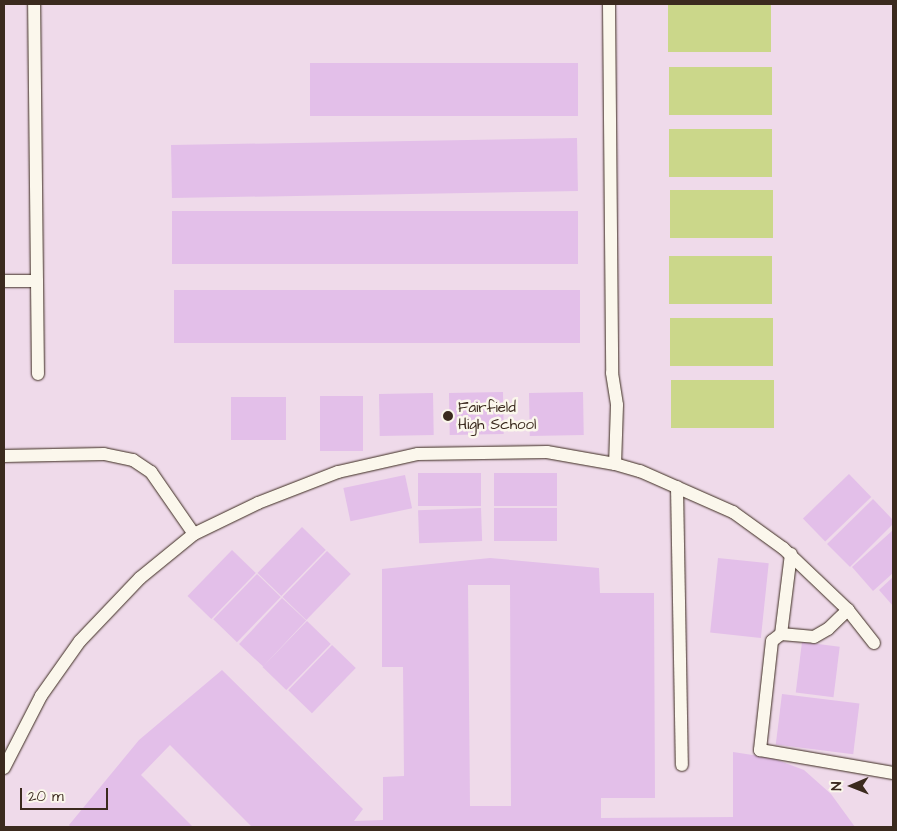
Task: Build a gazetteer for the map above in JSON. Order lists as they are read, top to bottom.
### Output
{
  "places": ["Fairfield High School"],
  "scale_bar": "20 m",
  "north": "left"
}
